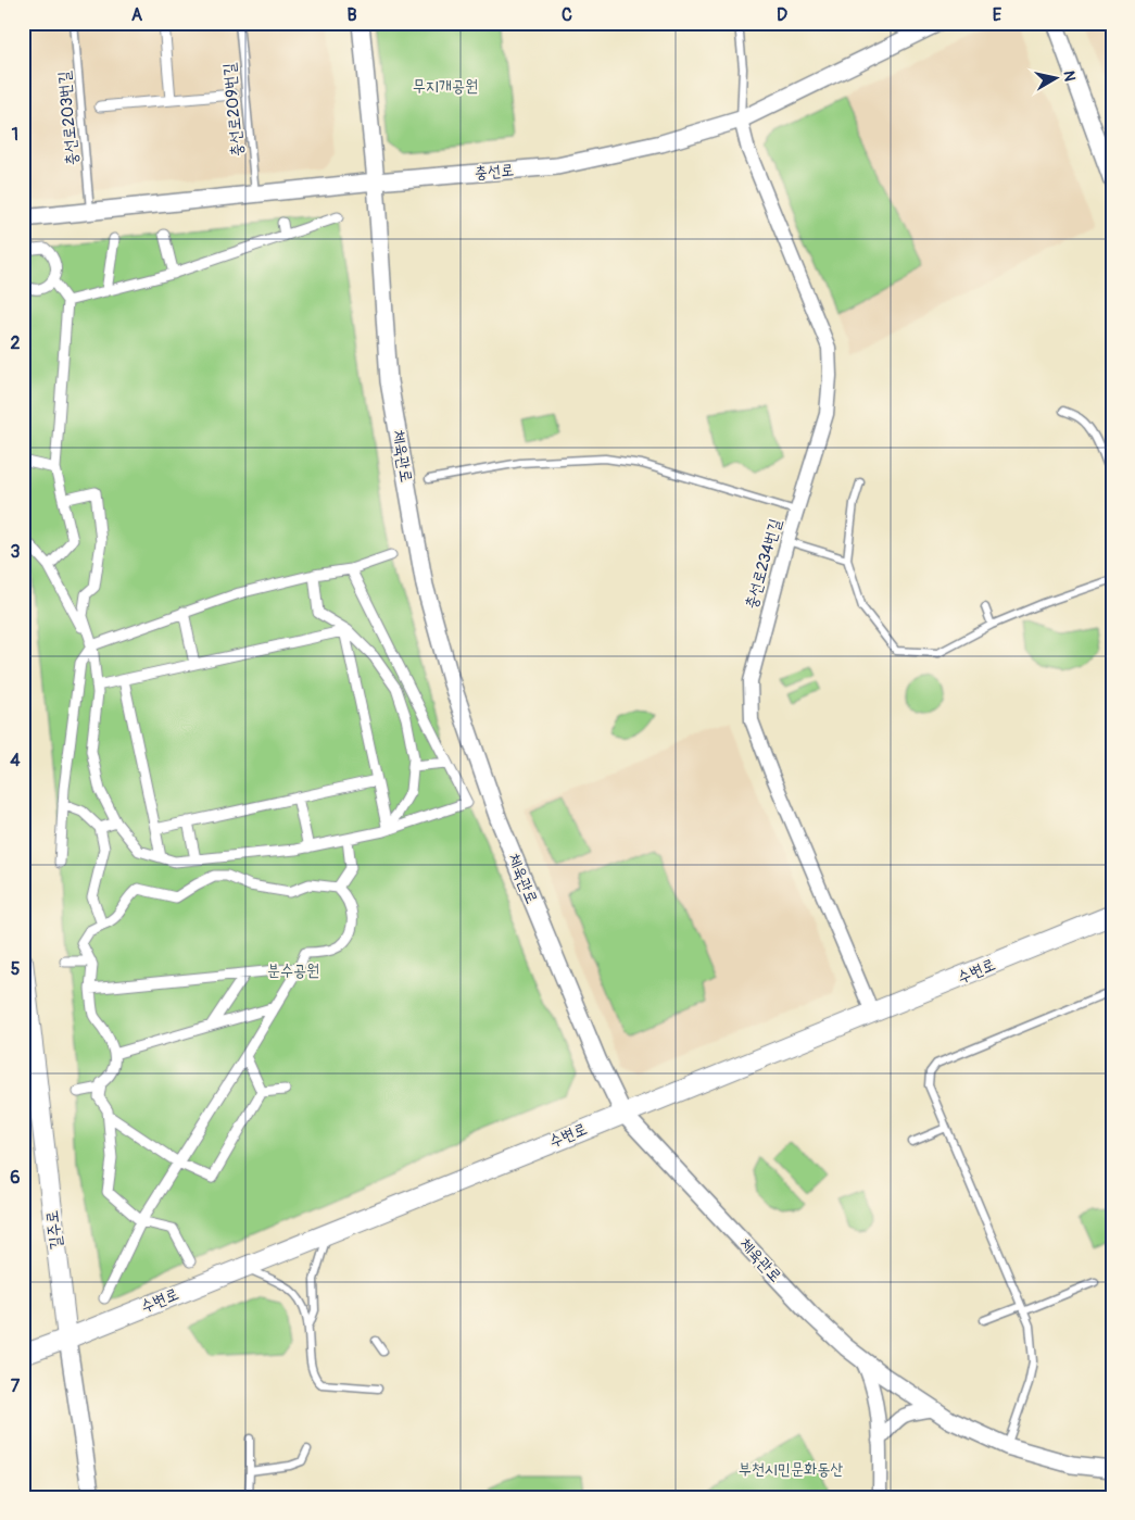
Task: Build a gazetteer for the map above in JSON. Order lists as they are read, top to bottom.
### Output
{
  "streets": {
    "main road": ["수변로", "길주로"],
    "street": ["충선로", "체육관로", "충선로234번길"],
    "lane": ["충선로209번길", "충선로203번길"]
  },
  "crossings": [
    ["충선로209번길", "충선로"],
    ["충선로203번길", "충선로"],
    ["충선로", "체육관로"],
    ["충선로", "충선로234번길"],
    ["체육관로", "수변로"],
    ["충선로234번길", "수변로"],
    ["수변로", "길주로"]
  ],
  "parks": ["무지개공원", "분수공원", "부천시민문화동산"],
  "north": "right",
  "grid": {
    "columns": [
      "A",
      "B",
      "C",
      "D",
      "E"
    ],
    "rows": [
      "1",
      "2",
      "3",
      "4",
      "5",
      "6",
      "7"
    ]
  }
}
